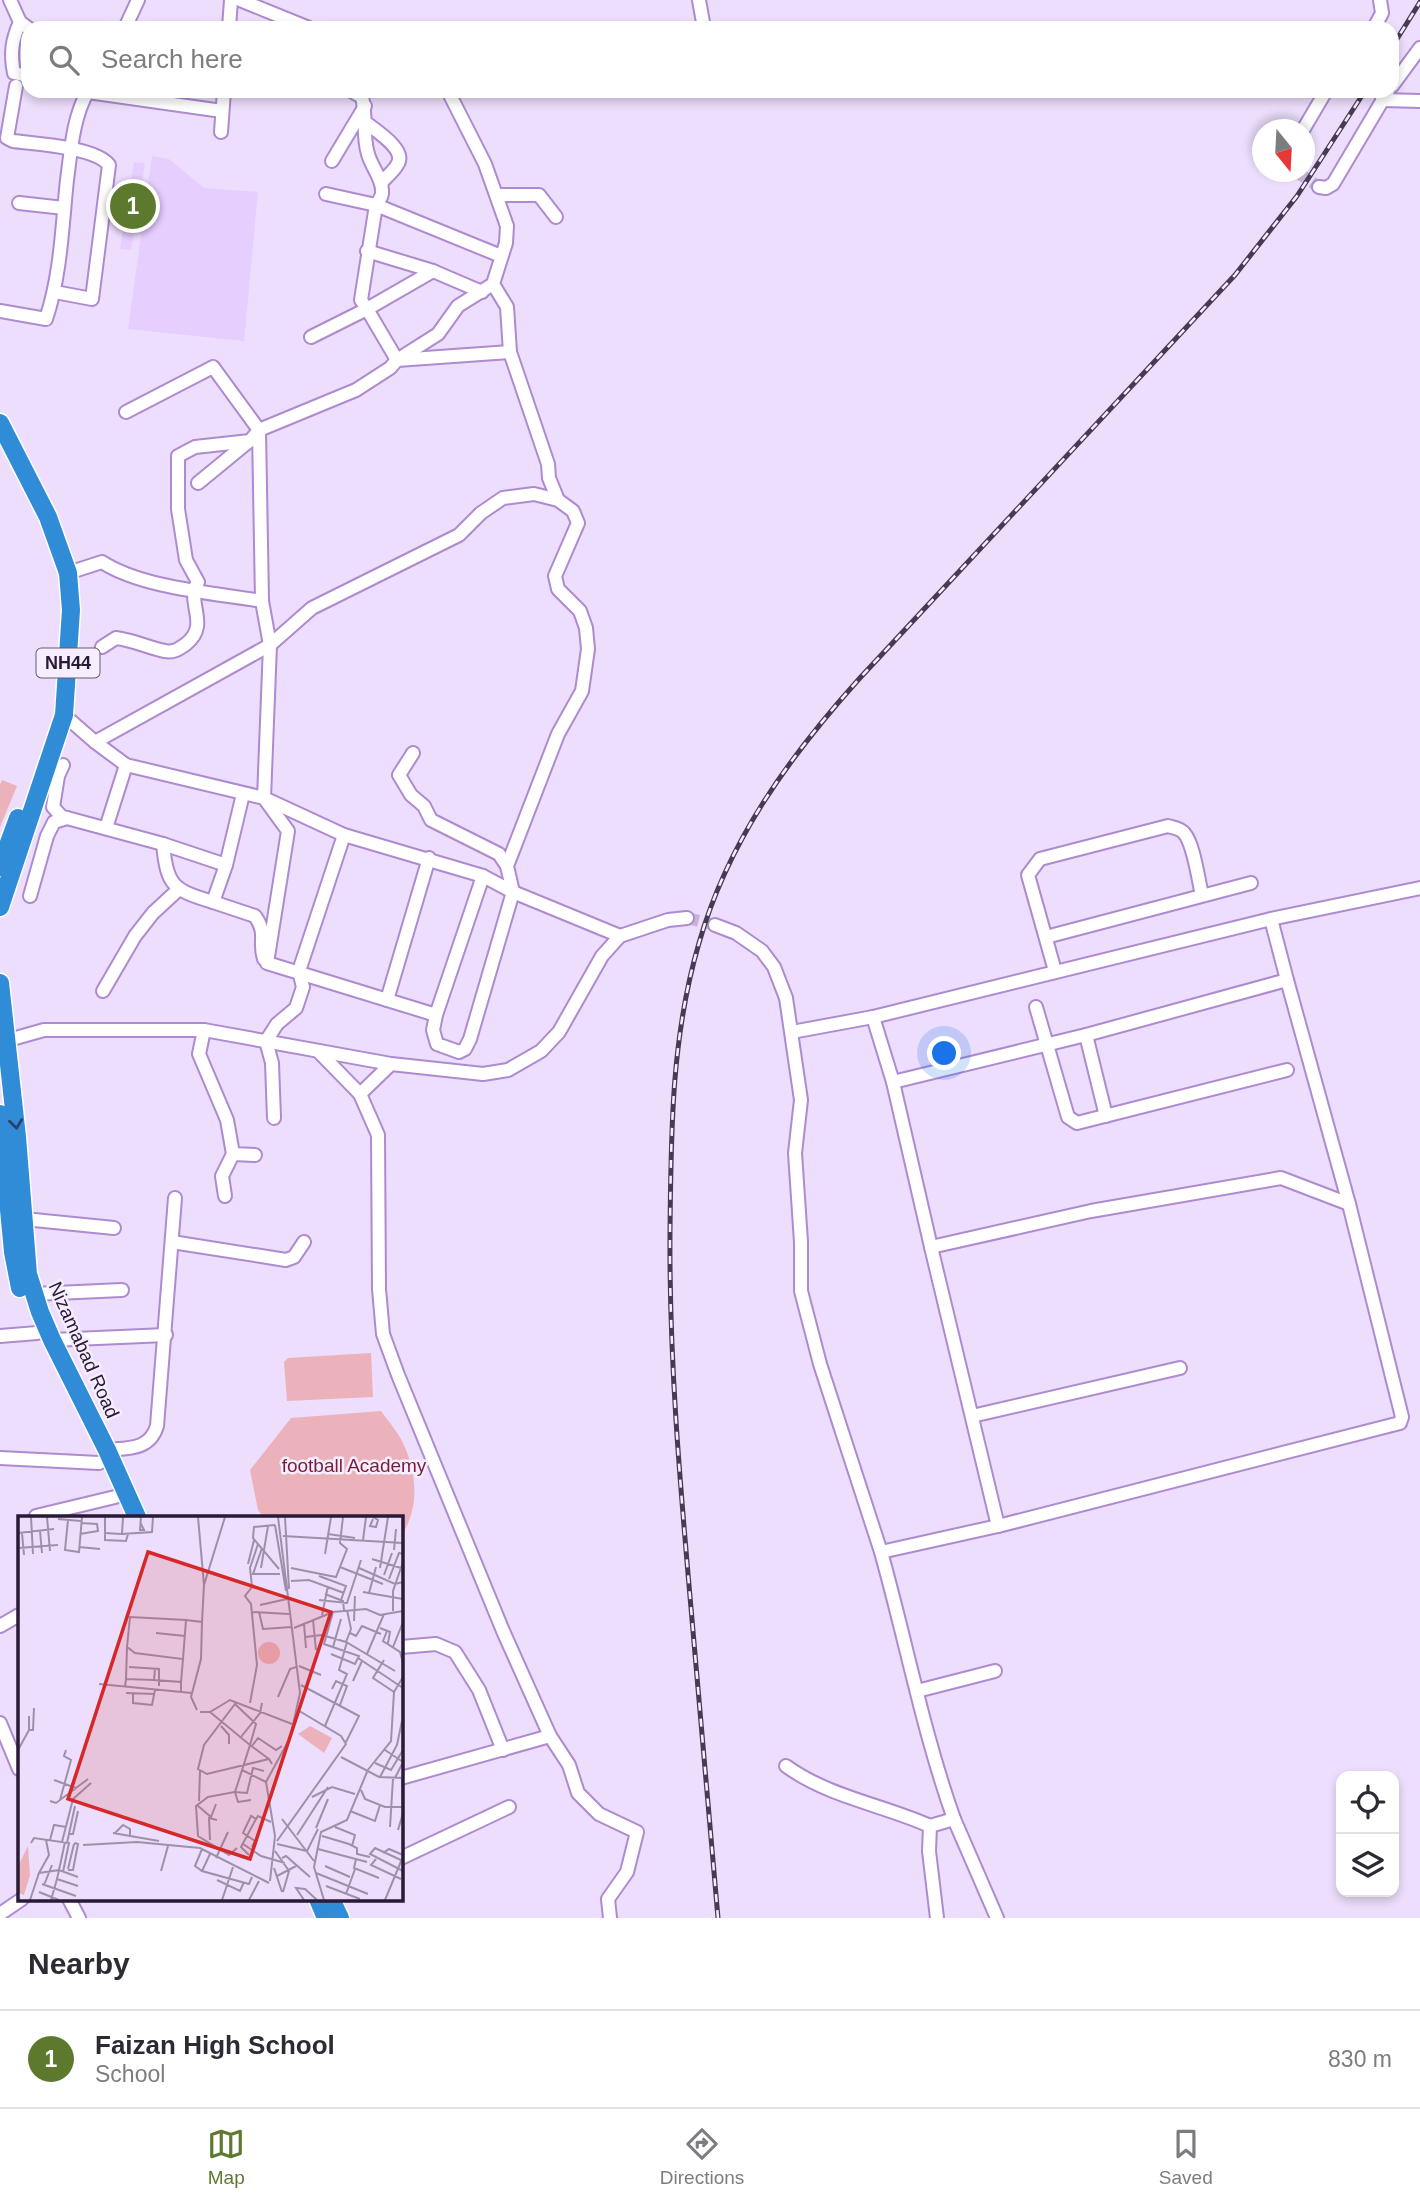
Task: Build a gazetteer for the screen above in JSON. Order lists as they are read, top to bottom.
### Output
{
  "streets": {
    "highway": ["NH44", "Nizamabad Road"]
  },
  "parks": ["football Academy"],
  "north": "bottom",
  "page": {
    "search": "Search here",
    "pins": "1",
    "heading": "Nearby",
    "list": [
      {
        "mark": "1",
        "name": "Faizan High School",
        "note": "School",
        "value": "830 m"
      }
    ],
    "nav": ["Map", "Directions", "Saved"]
  }
}
